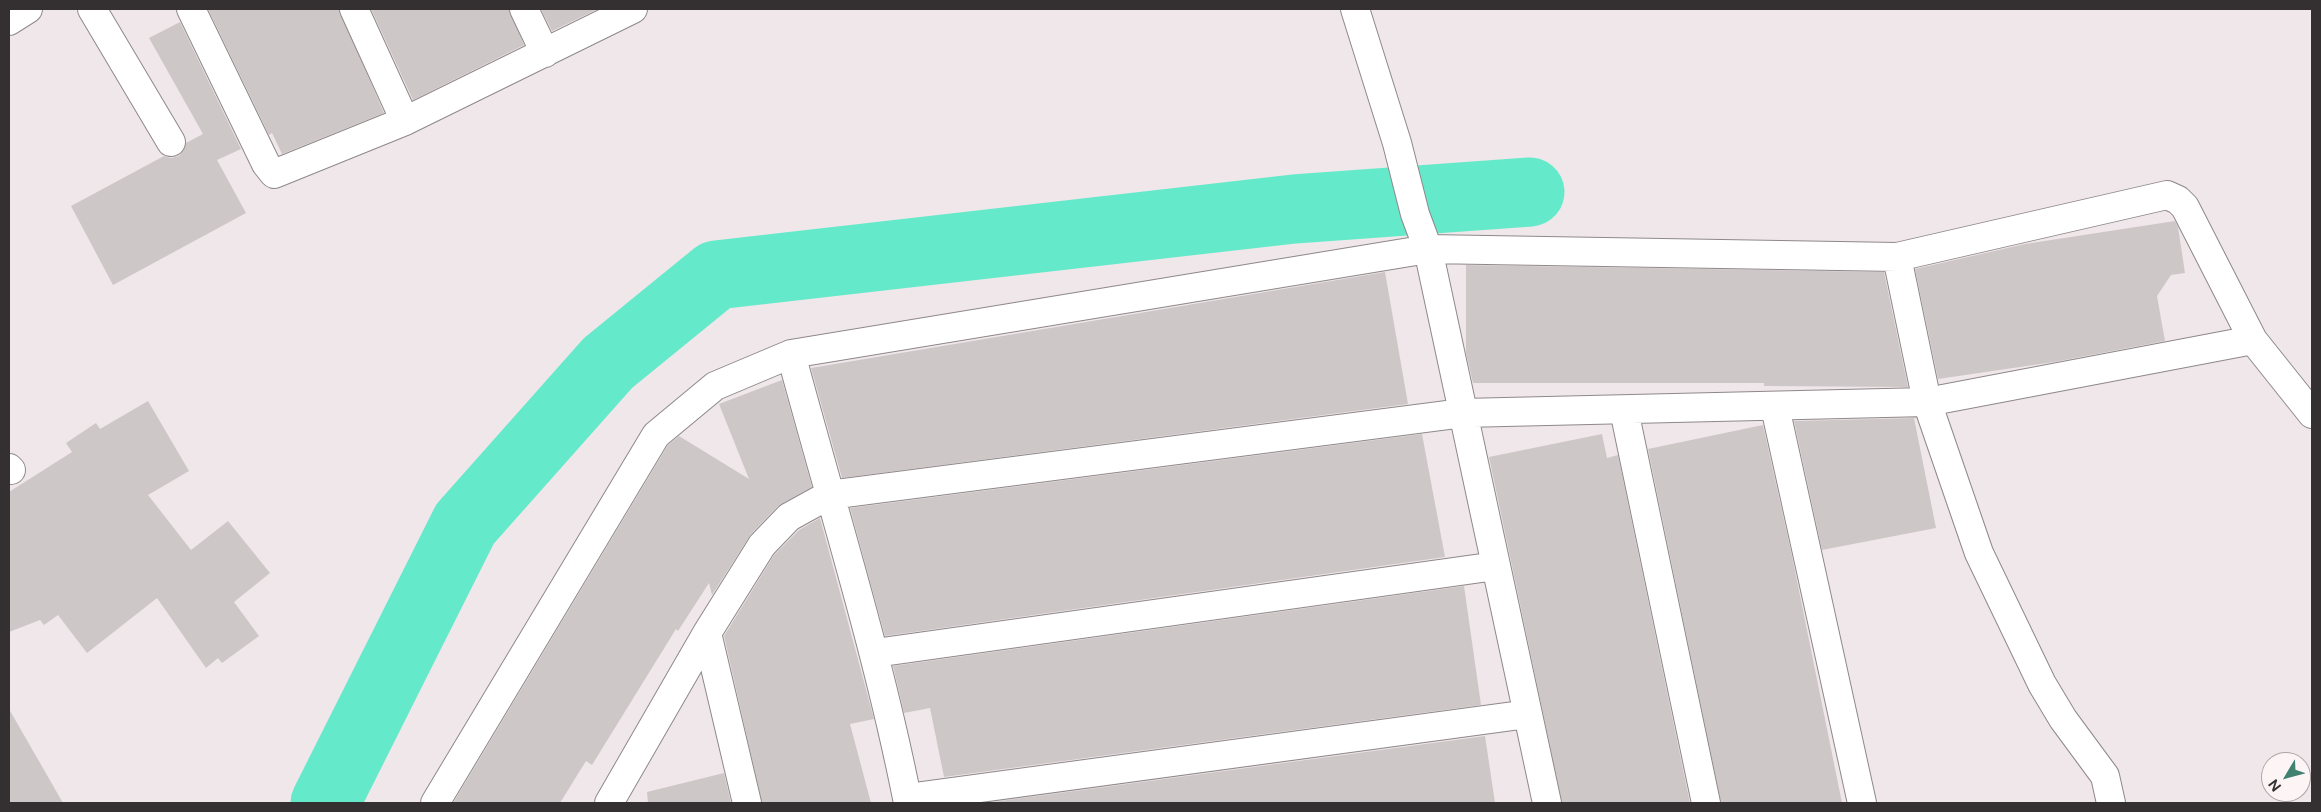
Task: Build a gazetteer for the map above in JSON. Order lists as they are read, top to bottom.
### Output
{
  "north": "bottom left"
}
